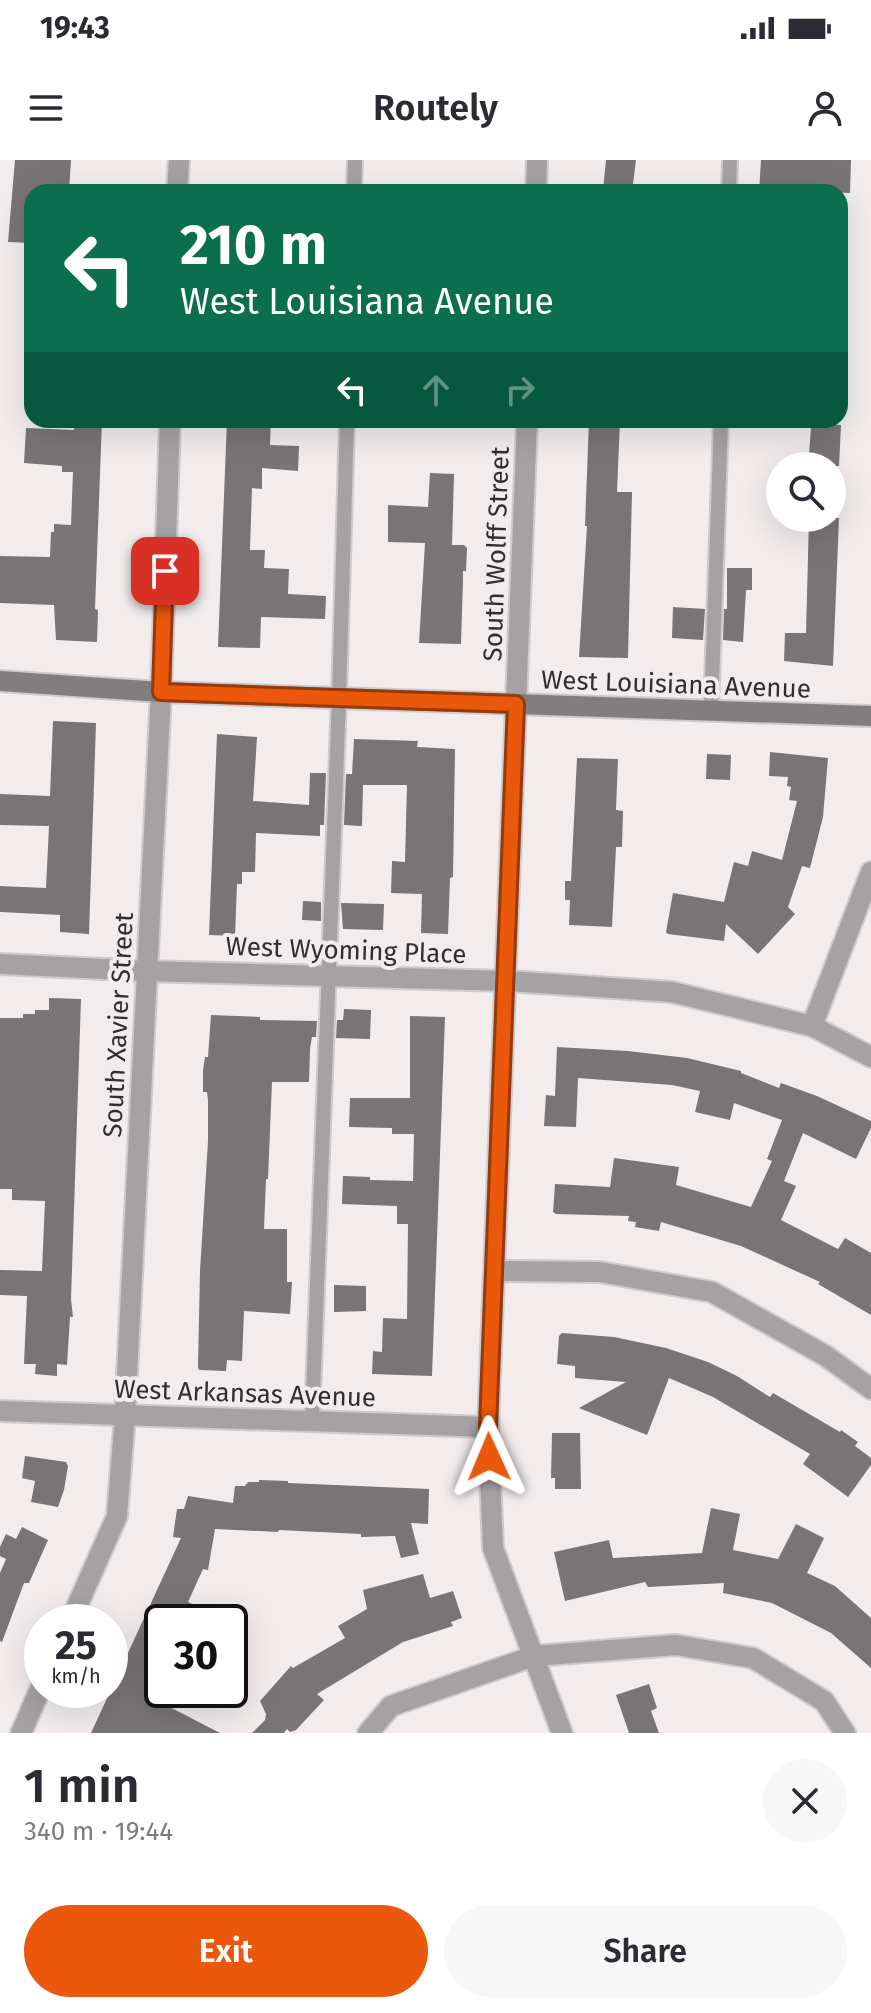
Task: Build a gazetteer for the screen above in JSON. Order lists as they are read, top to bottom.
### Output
{
  "streets": {
    "street": [
      "South Wolff Street",
      "West Louisiana Avenue",
      "West Wyoming Place",
      "South Xavier Street",
      "West Arkansas Avenue"
    ]
  },
  "crossings": [
    ["South Wolff Street", "West Louisiana Avenue"],
    ["South Wolff Street", "West Wyoming Place"],
    ["South Wolff Street", "West Arkansas Avenue"],
    ["West Louisiana Avenue", "South Xavier Street"],
    ["West Wyoming Place", "South Xavier Street"],
    ["South Xavier Street", "West Arkansas Avenue"]
  ],
  "page": {
    "status": "19:43",
    "header": "Routely",
    "turn": ["210 m", "West Louisiana Avenue"],
    "speed": "25 km/h",
    "limit": "30",
    "heading": ["1 min", "340 m · 19:44"],
    "buttons": ["Exit", "Share"]
  }
}
